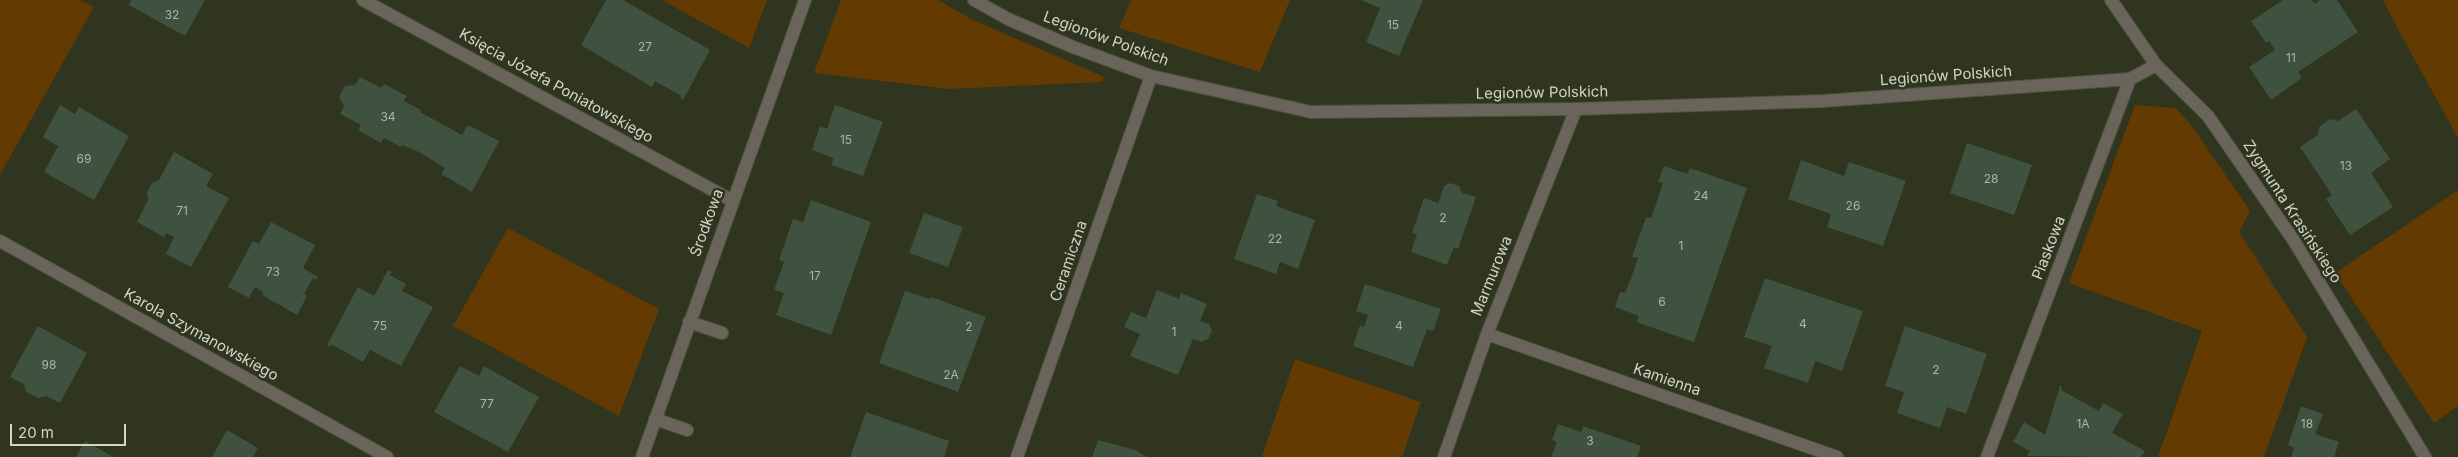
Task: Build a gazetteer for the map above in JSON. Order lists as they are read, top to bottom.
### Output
{
  "streets": {
    "street": [
      "Legionów Polskich",
      "Księcia Józefa Poniatowskiego",
      "Zygmunta Krasińskiego",
      "Środkowa",
      "Piaskowa",
      "Ceramiczna",
      "Marmurowa",
      "Karola Szymanowskiego",
      "Kamienna"
    ]
  },
  "crossings": [
    ["Legionów Polskich", "Piaskowa"],
    ["Legionów Polskich", "Ceramiczna"],
    ["Legionów Polskich", "Marmurowa"],
    ["Księcia Józefa Poniatowskiego", "Środkowa"],
    ["Marmurowa", "Kamienna"]
  ],
  "house_numbers": [
    "32",
    "15",
    "27",
    "11",
    "34",
    "15",
    "69",
    "13",
    "28",
    "24",
    "26",
    "71",
    "2",
    "22",
    "1",
    "73",
    "17",
    "6",
    "4",
    "75",
    "4",
    "2",
    "1",
    "98",
    "2",
    "2A",
    "77",
    "1A",
    "18",
    "3"
  ],
  "scale_bar": "20 m"
}
